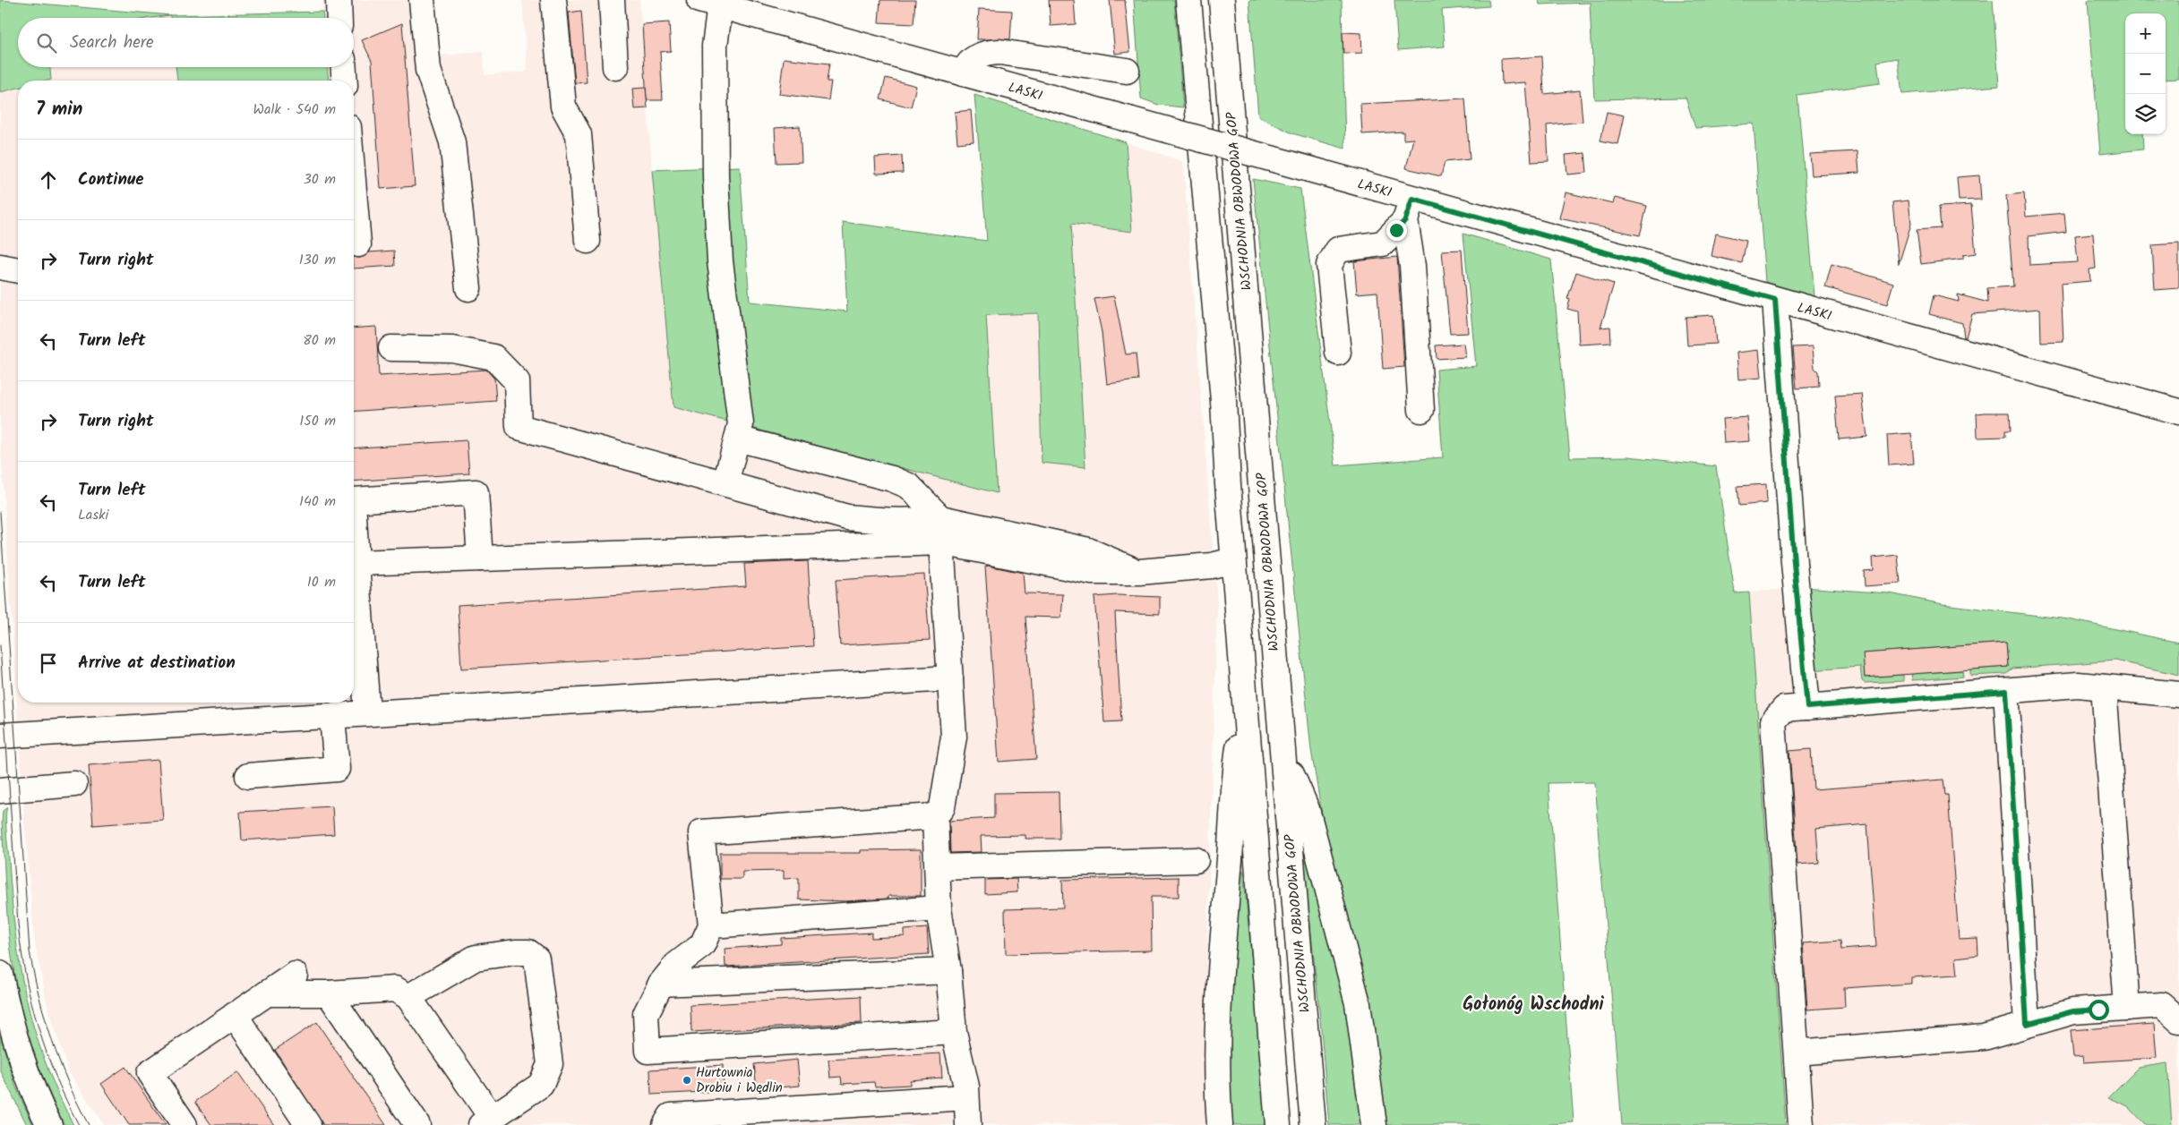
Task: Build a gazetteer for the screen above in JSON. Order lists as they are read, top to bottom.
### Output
{
  "streets": {
    "main road": ["LASKI", "WSCHODNIA OBWODOWA GOP"]
  },
  "districts": ["Gołonóg Wschodni"],
  "places": ["Hurtownia Drobiu i Wędlin"],
  "page": {
    "map_buttons": ["+", "−"],
    "search": "Search here",
    "heading": ["7 min", "Walk · 540 m"],
    "list": [
      ["Continue", "30 m"],
      ["Turn right", "130 m"],
      ["Turn left", "80 m"],
      ["Turn right", "150 m"],
      ["Turn left", "Laski", "140 m"],
      ["Turn left", "10 m"],
      "Arrive at destination"
    ]
  }
}
